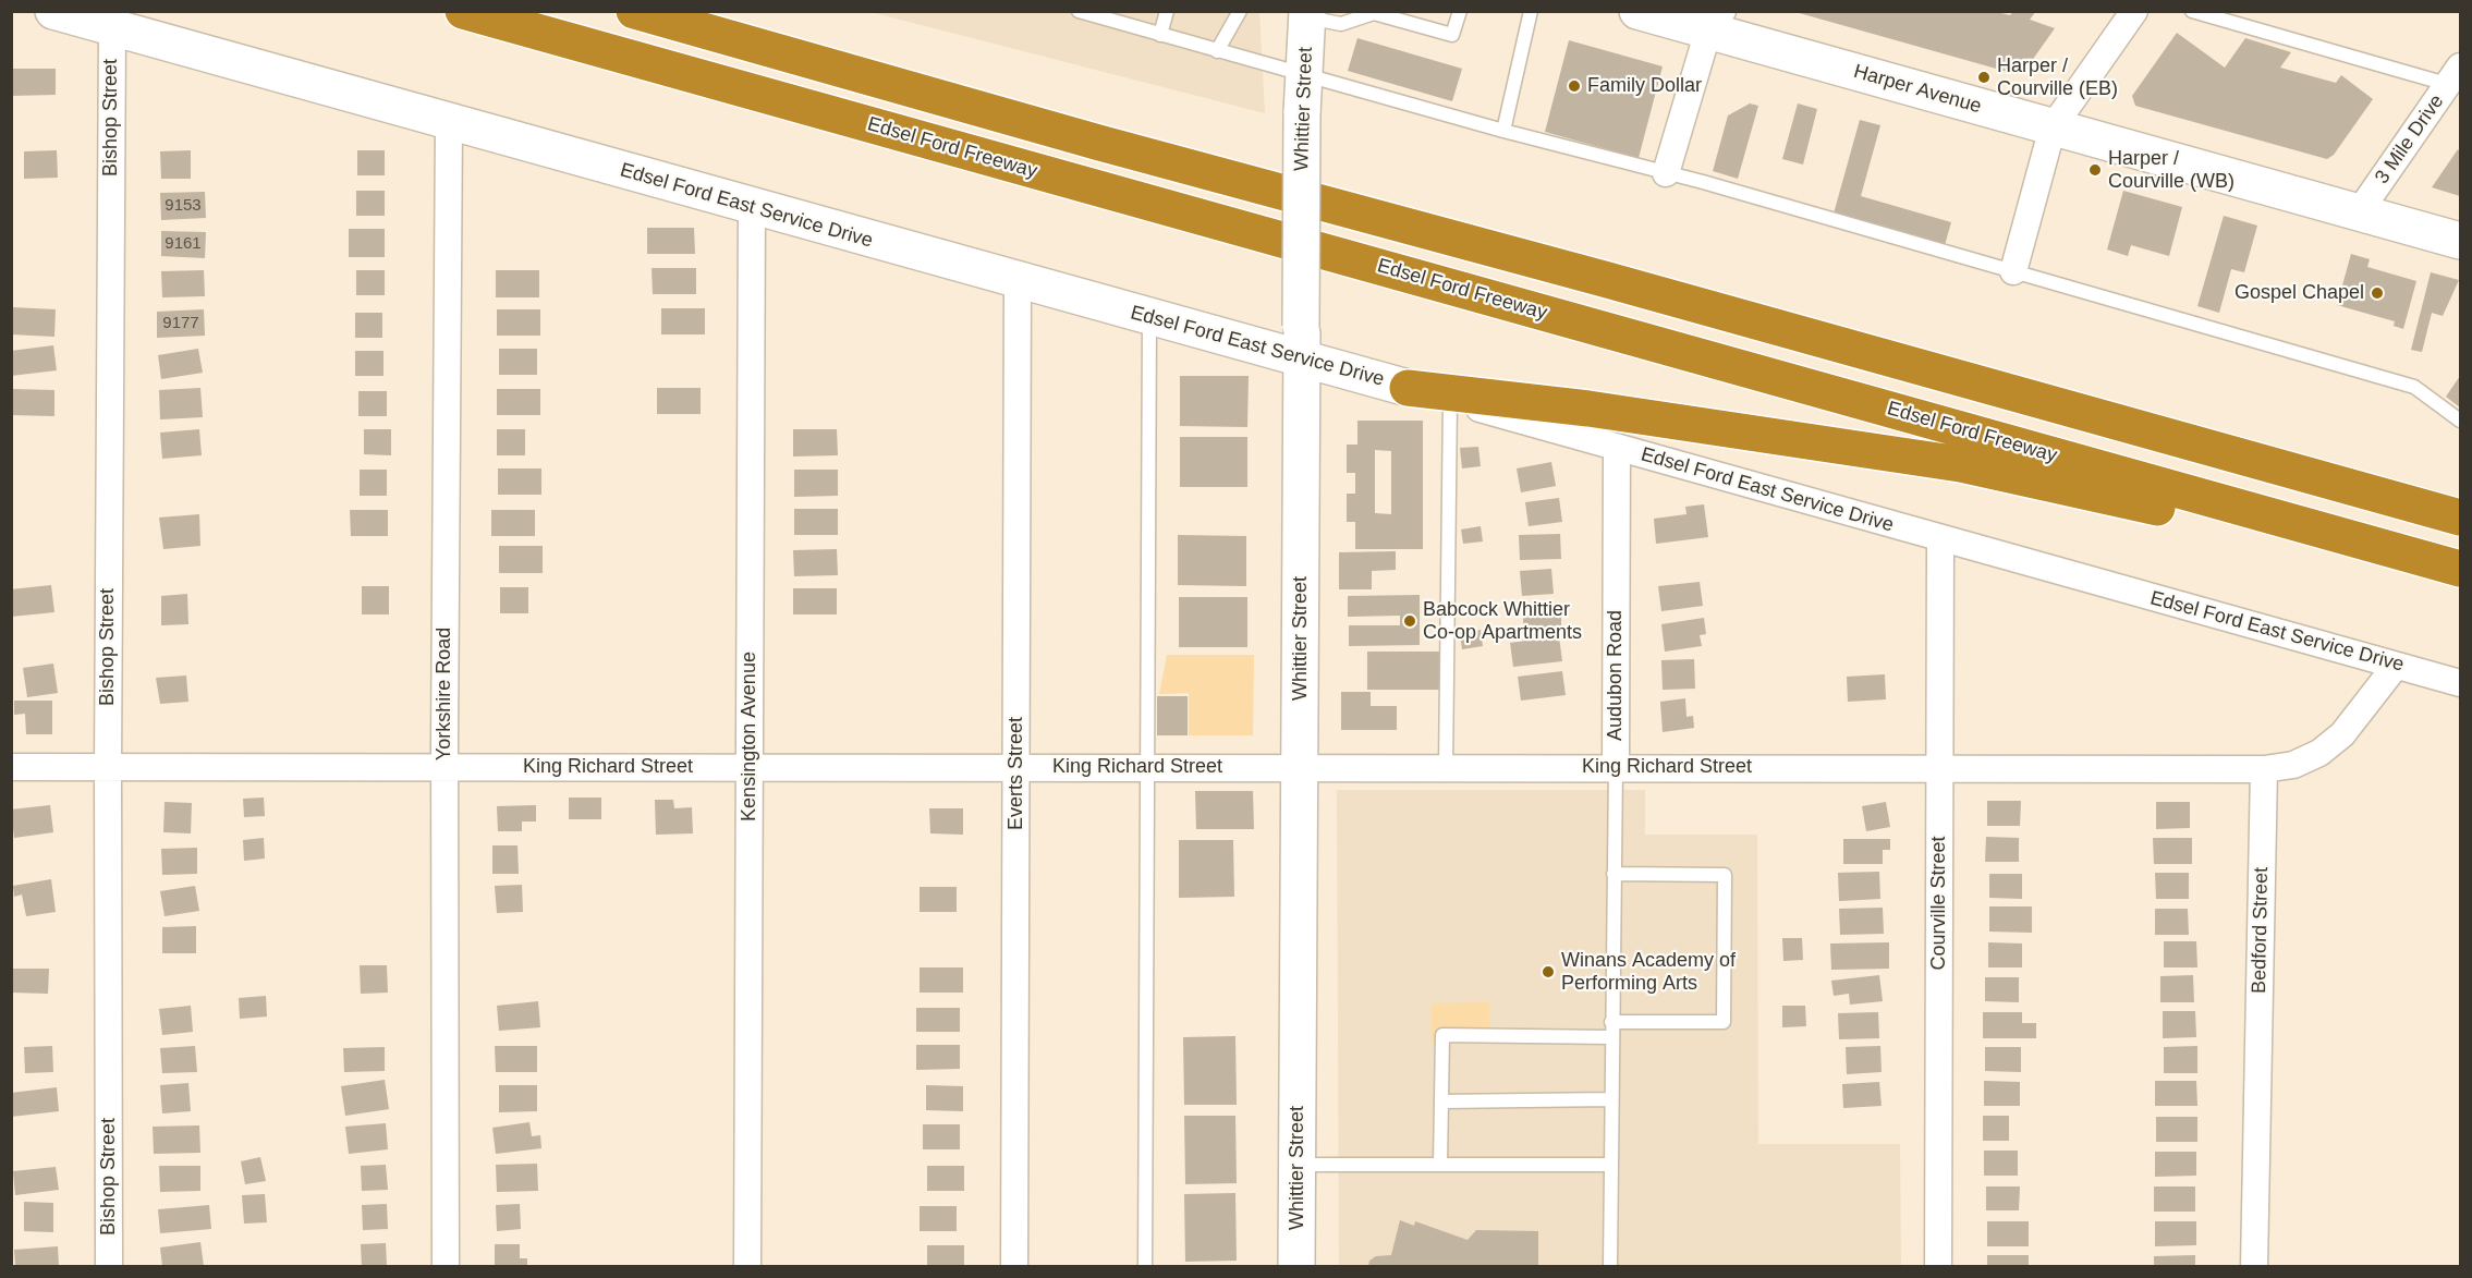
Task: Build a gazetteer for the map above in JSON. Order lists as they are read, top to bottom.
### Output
{
  "streets": {
    "highway": ["Edsel Ford Freeway"],
    "street": [
      "Harper Avenue",
      "Whittier Street",
      "Bishop Street",
      "3 Mile Drive",
      "Edsel Ford East Service Drive",
      "Audubon Road",
      "Yorkshire Road",
      "Kensington Avenue",
      "King Richard Street",
      "Everts Street",
      "Courville Street",
      "Bedford Street"
    ]
  },
  "crossings": [
    ["Harper Avenue", "3 Mile Drive"],
    ["Whittier Street", "Edsel Ford East Service Drive"],
    ["Whittier Street", "King Richard Street"],
    ["Bishop Street", "Edsel Ford East Service Drive"],
    ["Bishop Street", "King Richard Street"],
    ["Edsel Ford East Service Drive", "Audubon Road"],
    ["Edsel Ford East Service Drive", "Yorkshire Road"],
    ["Edsel Ford East Service Drive", "Kensington Avenue"],
    ["Edsel Ford East Service Drive", "Everts Street"],
    ["Edsel Ford East Service Drive", "Courville Street"],
    ["Audubon Road", "King Richard Street"],
    ["Yorkshire Road", "King Richard Street"],
    ["Kensington Avenue", "King Richard Street"],
    ["King Richard Street", "Everts Street"],
    ["King Richard Street", "Courville Street"],
    ["King Richard Street", "Bedford Street"]
  ],
  "places": [
    "Harper / Courville (EB)",
    "Family Dollar",
    "Harper / Courville (WB)",
    "Gospel Chapel",
    "Babcock Whittier Co-op Apartments",
    "Winans Academy of Performing Arts"
  ],
  "house_numbers": ["9153", "9161", "9177"]
}
